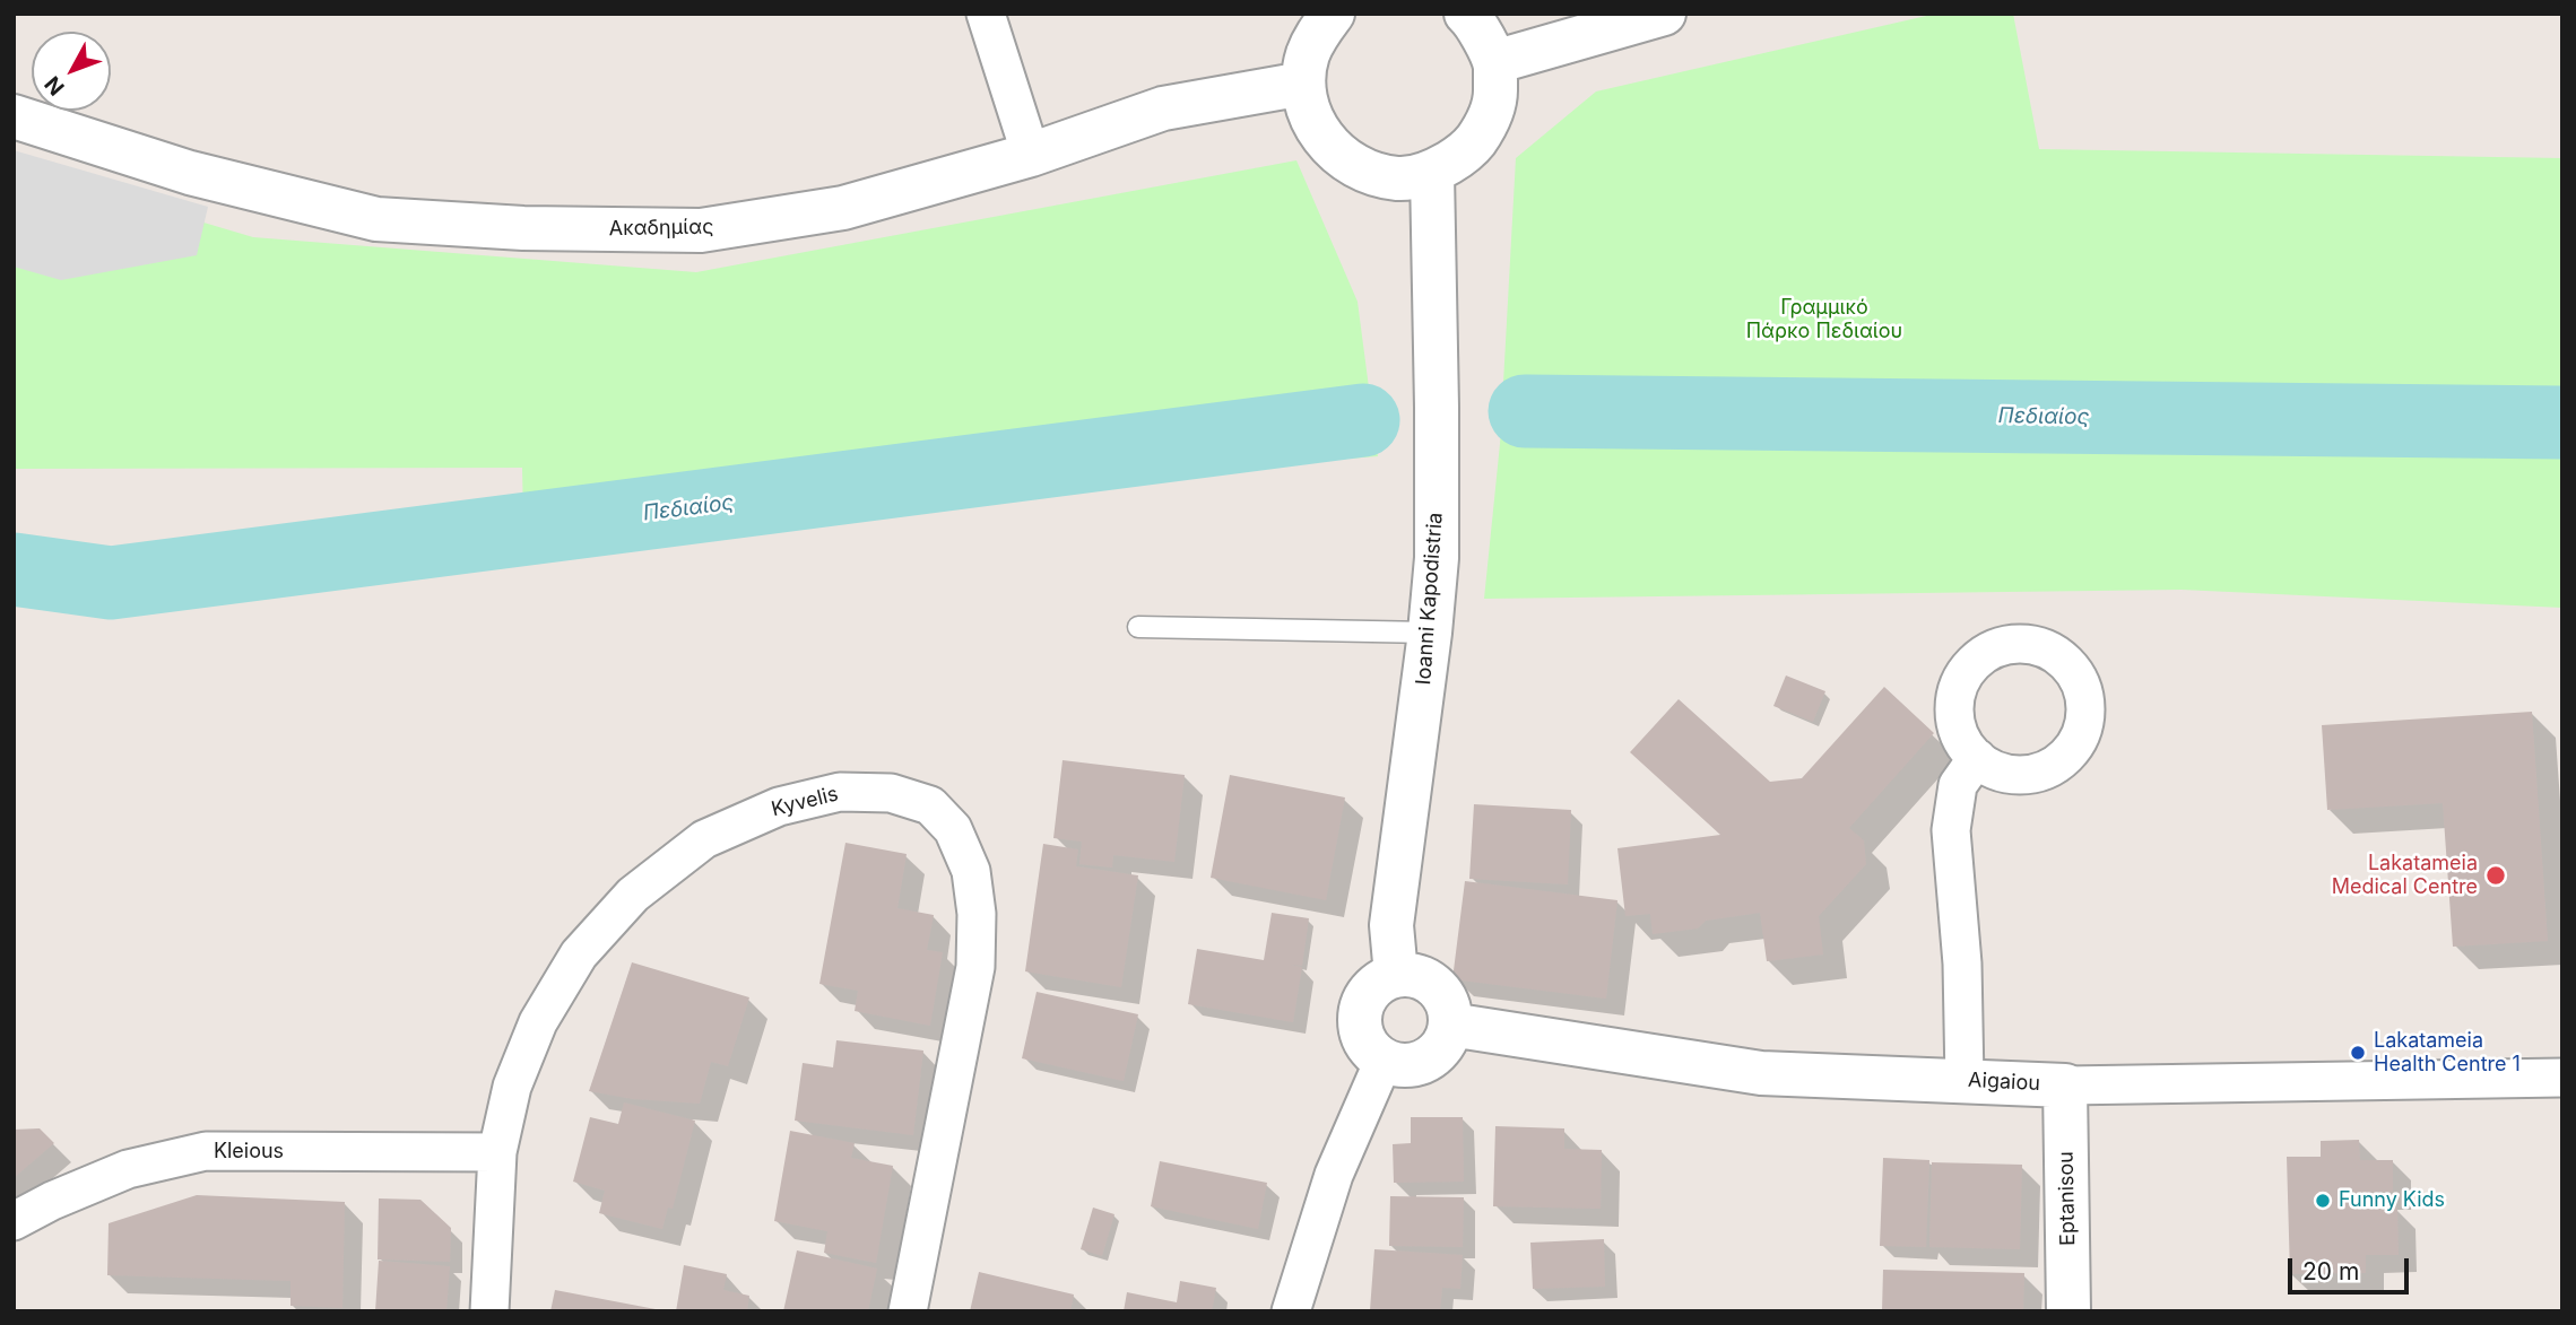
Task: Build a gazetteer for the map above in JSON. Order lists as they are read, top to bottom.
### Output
{
  "streets": {
    "street": [
      "Ακαδημίας",
      "Ioanni Kapodistria",
      "Kyvelis",
      "Aigaiou",
      "Kleious",
      "Eptanisou"
    ]
  },
  "crossings": [
    ["Ioanni Kapodistria", "Aigaiou"],
    ["Kyvelis", "Kleious"],
    ["Aigaiou", "Eptanisou"]
  ],
  "water": ["Πεδιαίος"],
  "parks": ["Γραμμικό Πάρκο Πεδιαίου"],
  "places": ["Lakatameia Medical Centre", "Lakatameia Health Centre 1", "Funny Kids"],
  "scale_bar": "20 m",
  "north": "bottom left"
}
